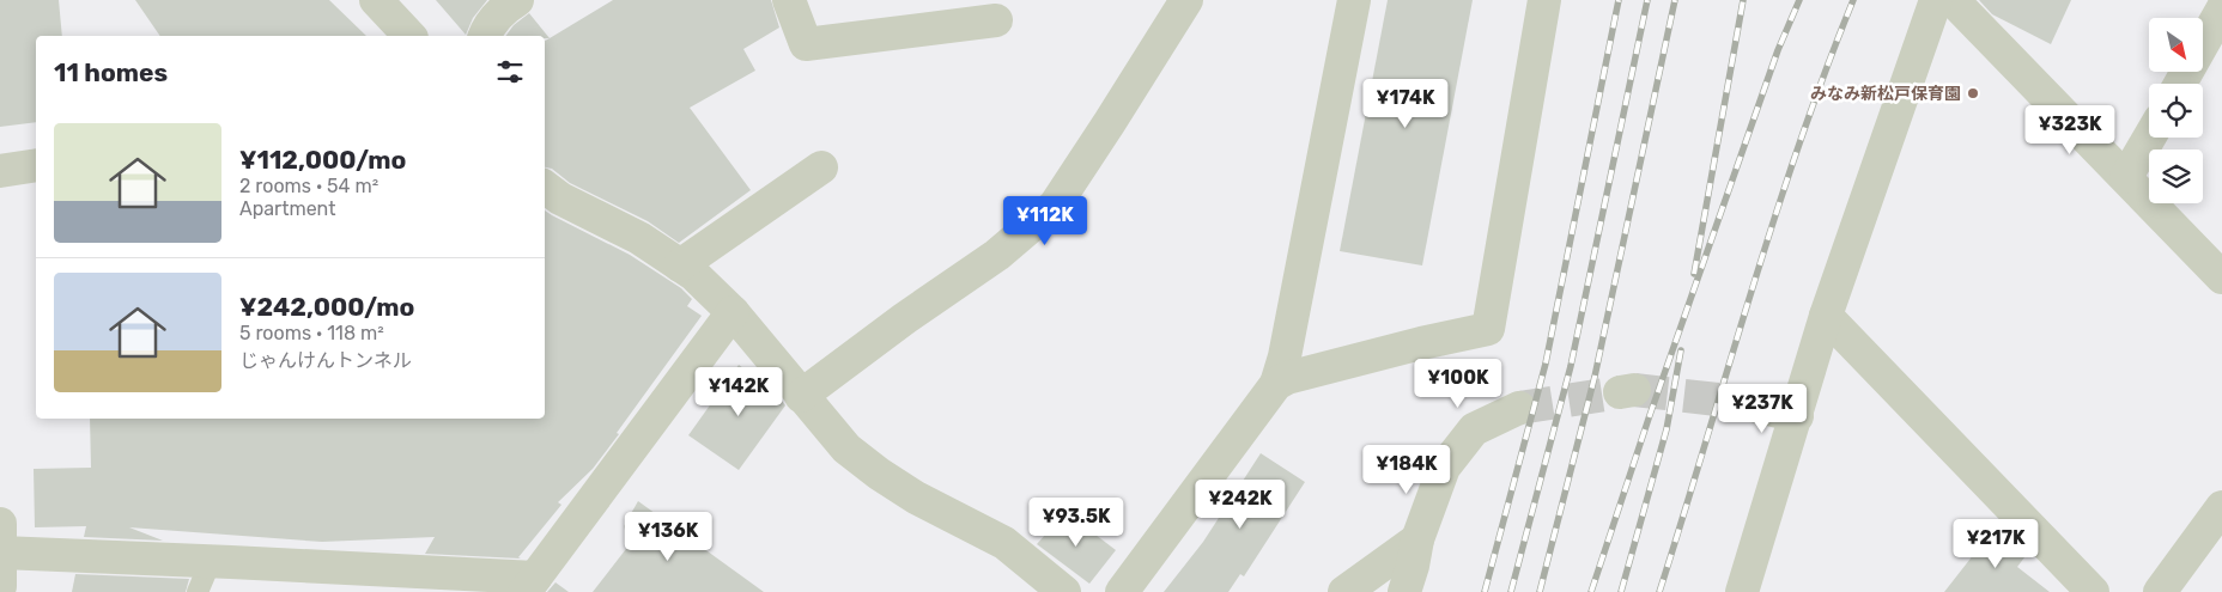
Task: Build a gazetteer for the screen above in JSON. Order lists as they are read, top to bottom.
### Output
{
  "places": ["みなみ新松戸保育園"],
  "north": "bottom right",
  "page": {
    "heading": "11 homes",
    "price": [
      "¥174K",
      "¥323K",
      "¥112K",
      "¥100K",
      "¥142K",
      "¥237K",
      "¥184K",
      "¥242K",
      "¥93.5K",
      "¥136K",
      "¥217K"
    ],
    "list": [
      {
        "name": "¥112,000/mo",
        "note": "2 rooms · 54 m² · Apartment"
      },
      {
        "name": "¥242,000/mo",
        "note": "5 rooms · 118 m² · じゃんけんトンネル"
      }
    ]
  }
}
